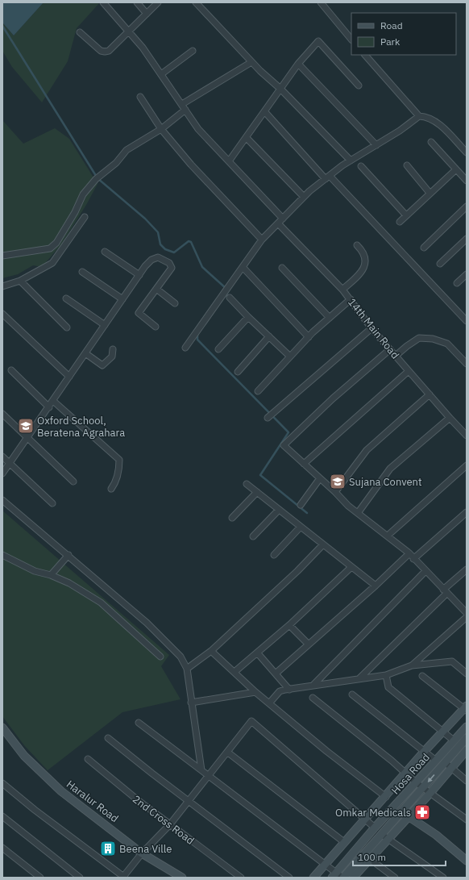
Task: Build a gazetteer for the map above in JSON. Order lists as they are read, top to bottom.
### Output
{
  "streets": {
    "street": [
      "14th Main Road",
      "Hosa Road",
      "Haralur Road",
      "2nd Cross Road"
    ]
  },
  "places": {
    "school or university": ["Oxford School, Beratena Agrahara", "Sujana Convent"],
    "pharmacy": ["Omkar Medicals"],
    "building": ["Beena Ville"]
  },
  "legend": ["Road", "Park"],
  "scale_bar": "100 m"
}
